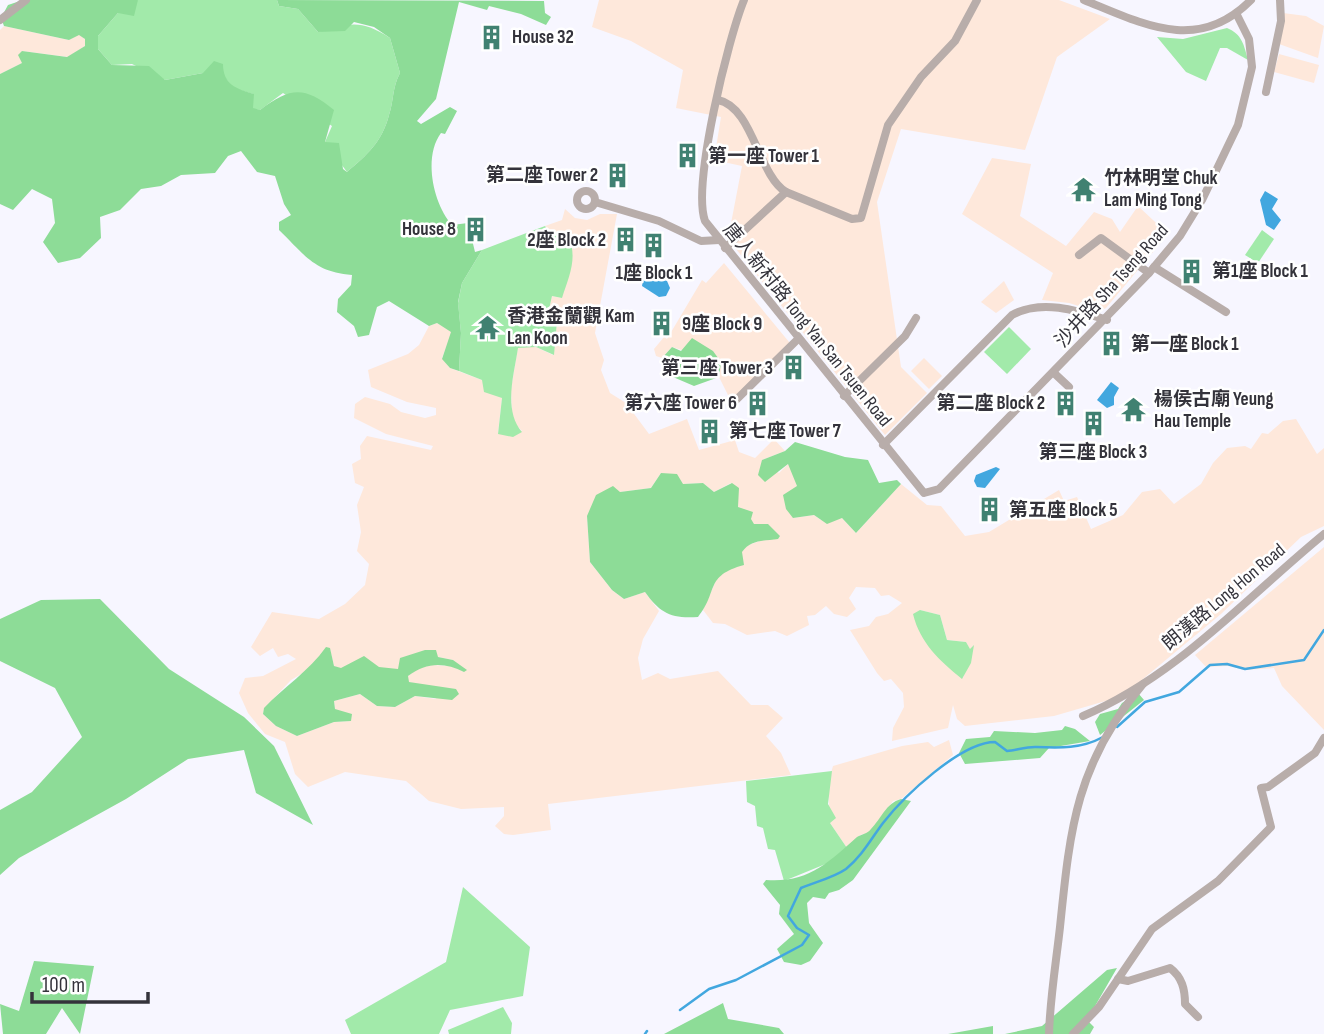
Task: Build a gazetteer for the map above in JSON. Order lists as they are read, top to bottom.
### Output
{
  "streets": {
    "street": ["沙井路 Sha Tseng Road", "唐人新村路 Tong Yan San Tsuen Road", "朗漢路 Long Hon Road"]
  },
  "crossings": [
    ["沙井路 Sha Tseng Road", "唐人新村路 Tong Yan San Tsuen Road"]
  ],
  "places": {
    "building": [
      "House 32",
      "第一座 Tower 1",
      "第二座 Tower 2",
      "House 8",
      "2座 Block 2",
      "1座 Block 1",
      "第1座 Block 1",
      "9座 Block 9",
      "第一座 Block 1",
      "第三座 Tower 3",
      "第六座 Tower 6",
      "第二座 Block 2",
      "第三座 Block 3",
      "第七座 Tower 7",
      "第五座 Block 5"
    ],
    "temple": ["竹林明堂 Chuk Lam Ming Tong", "香港金蘭觀 Kam Lan Koon", "楊侯古廟 Yeung Hau Temple"]
  },
  "scale_bar": "100 m"
}
